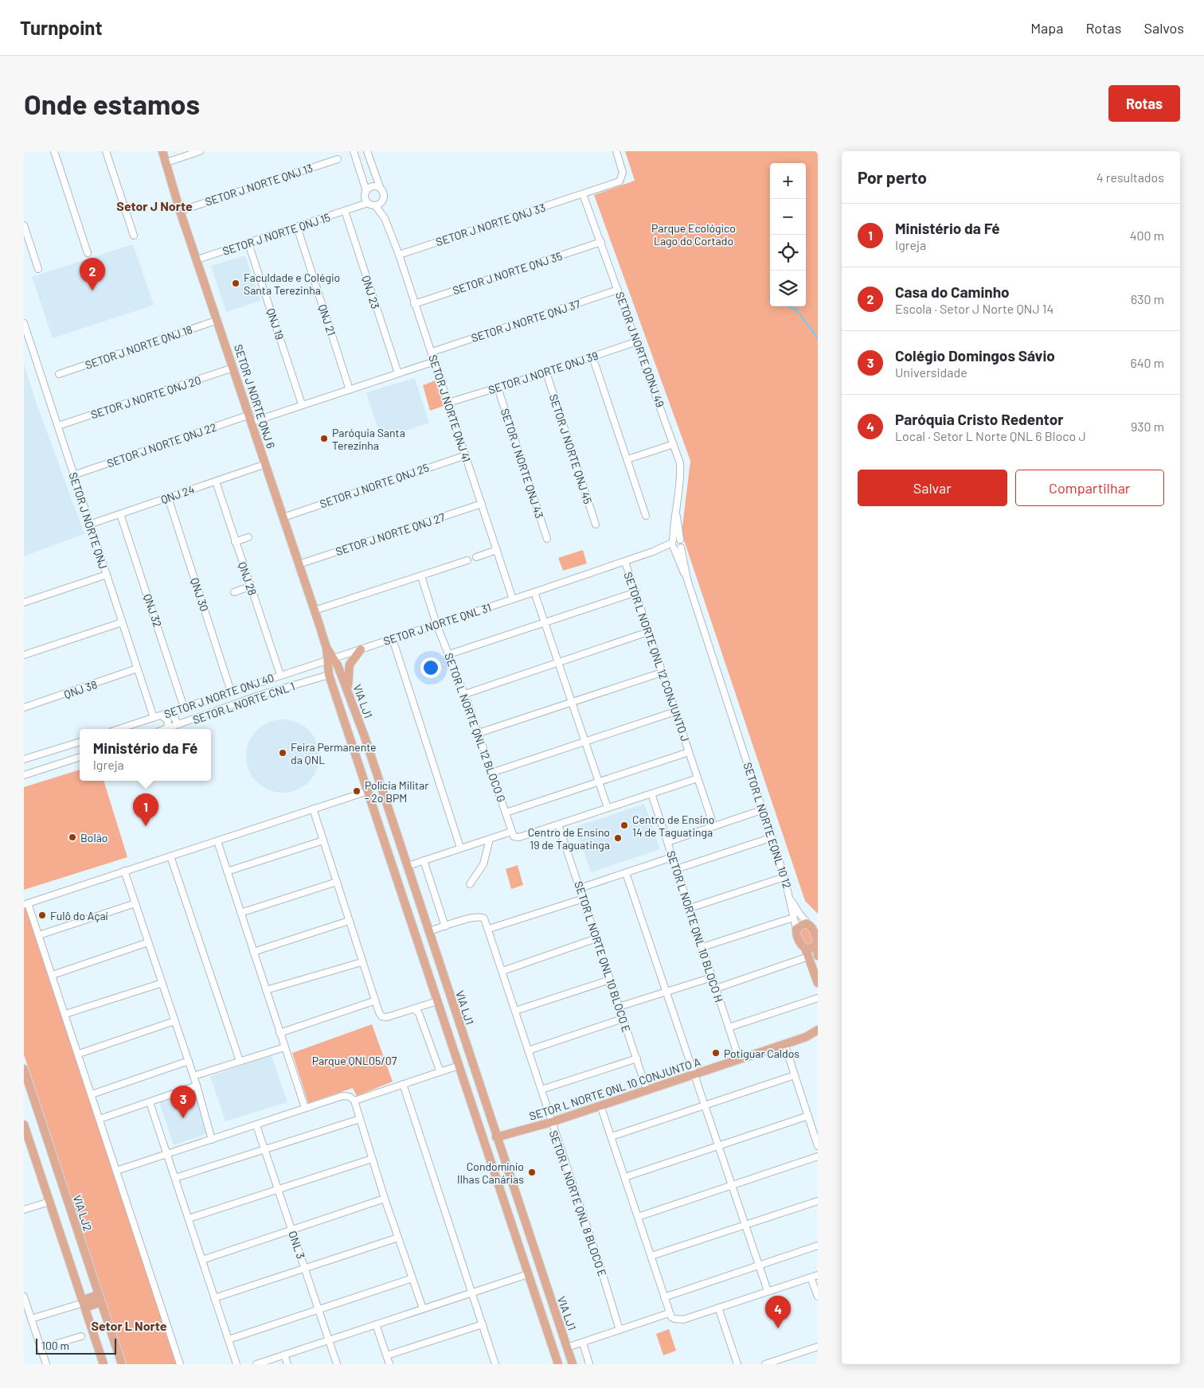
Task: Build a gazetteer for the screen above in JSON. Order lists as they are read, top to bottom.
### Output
{
  "streets": {
    "main road": [
      "SETOR J NORTE QNJ 6",
      "VIA LJ1",
      "SETOR L NORTE QNL 10 CONJUNTO A",
      "VIA LJ2"
    ],
    "street": [
      "SETOR J NORTE QNJ 13",
      "SETOR J NORTE QNJ 33",
      "SETOR J NORTE QNJ 15",
      "SETOR J NORTE QNJ 35",
      "QNJ 23",
      "QNJ 21",
      "SETOR J NORTE QNJ 37",
      "QNJ 19",
      "SETOR J NORTE QNJ 18",
      "SETOR J NORTE QDNJ 49",
      "SETOR J NORTE QNJ 39",
      "SETOR J NORTE QNJ 20",
      "SETOR J NORTE QNJ 41",
      "SETOR J NORTE QNJ 22",
      "SETOR J NORTE QNJ 45",
      "SETOR J NORTE QNJ 43",
      "SETOR J NORTE QNJ 25",
      "QNJ 24",
      "SETOR J NORTE QNJ",
      "SETOR J NORTE QNJ 27",
      "QNJ 28",
      "QNJ 30",
      "QNJ 32",
      "SETOR J NORTE QNL 31",
      "SETOR L NORTE QNL 12 CONJUNTO J",
      "QNJ 38",
      "SETOR J NORTE QNJ 40",
      "SETOR L NORTE CNL 1",
      "SETOR L NORTE QNL 12 BLOCO G",
      "SETOR L NORTE EQNL 10 12",
      "SETOR L NORTE QNL 10 BLOCO H",
      "SETOR L NORTE QNL 10 BLOCO E",
      "SETOR L NORTE QNL 8 BLOCO E",
      "ONL 3"
    ]
  },
  "crossings": [
    ["SETOR J NORTE QNJ 13", "SETOR J NORTE QNJ 6"],
    ["SETOR J NORTE QNJ 33", "SETOR J NORTE QDNJ 49"],
    ["SETOR J NORTE QNJ 33", "SETOR J NORTE QNJ 41"],
    ["SETOR J NORTE QNJ 15", "QNJ 23"],
    ["SETOR J NORTE QNJ 15", "QNJ 21"],
    ["SETOR J NORTE QNJ 15", "QNJ 19"],
    ["SETOR J NORTE QNJ 15", "SETOR J NORTE QNJ 6"],
    ["SETOR J NORTE QNJ 35", "SETOR J NORTE QDNJ 49"],
    ["SETOR J NORTE QNJ 35", "SETOR J NORTE QNJ 41"],
    ["SETOR J NORTE QNJ 37", "SETOR J NORTE QDNJ 49"],
    ["SETOR J NORTE QNJ 37", "SETOR J NORTE QNJ 41"],
    ["SETOR J NORTE QNJ 18", "SETOR J NORTE QNJ 6"],
    ["SETOR J NORTE QDNJ 49", "SETOR J NORTE QNJ 39"],
    ["SETOR J NORTE QDNJ 49", "SETOR J NORTE QNL 31"],
    ["SETOR J NORTE QNJ 39", "SETOR J NORTE QNJ 41"],
    ["SETOR J NORTE QNJ 39", "SETOR J NORTE QNJ 45"],
    ["SETOR J NORTE QNJ 39", "SETOR J NORTE QNJ 43"],
    ["SETOR J NORTE QNJ 6", "SETOR J NORTE QNJ 20"],
    ["SETOR J NORTE QNJ 6", "SETOR J NORTE QNJ 22"],
    ["SETOR J NORTE QNJ 6", "SETOR J NORTE QNJ 25"],
    ["SETOR J NORTE QNJ 6", "QNJ 24"],
    ["SETOR J NORTE QNJ 6", "SETOR J NORTE QNJ 27"],
    ["SETOR J NORTE QNJ 6", "VIA LJ1"],
    ["SETOR J NORTE QNJ 20", "SETOR J NORTE QNJ"],
    ["SETOR J NORTE QNJ 41", "SETOR J NORTE QNJ 25"],
    ["SETOR J NORTE QNJ 41", "SETOR J NORTE QNJ 27"],
    ["SETOR J NORTE QNJ 41", "SETOR J NORTE QNL 31"],
    ["SETOR J NORTE QNJ 22", "SETOR J NORTE QNJ"],
    ["QNJ 24", "SETOR J NORTE QNJ"],
    ["QNJ 24", "QNJ 28"],
    ["QNJ 24", "QNJ 30"],
    ["QNJ 24", "QNJ 32"],
    ["SETOR J NORTE QNJ", "QNJ 38"],
    ["SETOR J NORTE QNJ", "SETOR J NORTE QNJ 40"],
    ["QNJ 28", "SETOR J NORTE QNJ 40"],
    ["QNJ 28", "SETOR L NORTE CNL 1"],
    ["QNJ 30", "SETOR J NORTE QNJ 40"],
    ["QNJ 32", "SETOR J NORTE QNJ 40"],
    ["SETOR J NORTE QNL 31", "SETOR L NORTE QNL 12 CONJUNTO J"],
    ["SETOR J NORTE QNL 31", "SETOR J NORTE QNJ 40"],
    ["SETOR J NORTE QNL 31", "VIA LJ1"],
    ["SETOR J NORTE QNL 31", "SETOR L NORTE QNL 12 BLOCO G"],
    ["SETOR J NORTE QNL 31", "SETOR L NORTE EQNL 10 12"],
    ["SETOR L NORTE QNL 12 CONJUNTO J", "SETOR L NORTE QNL 12 BLOCO G"],
    ["SETOR J NORTE QNJ 40", "VIA LJ1"],
    ["VIA LJ1", "SETOR L NORTE QNL 10 CONJUNTO A"],
    ["SETOR L NORTE QNL 10 BLOCO H", "SETOR L NORTE QNL 10 CONJUNTO A"],
    ["SETOR L NORTE QNL 10 BLOCO E", "SETOR L NORTE QNL 10 CONJUNTO A"],
    ["SETOR L NORTE QNL 10 CONJUNTO A", "SETOR L NORTE QNL 8 BLOCO E"]
  ],
  "districts": ["Setor J Norte", "Setor L Norte"],
  "parks": ["Parque Ecológico Lago do Cortado", "Parque QNL05/07"],
  "places": [
    "Faculdade e Colégio Santa Terezinha",
    "Paróquia Santa Terezinha",
    "Feira Permanente da QNL",
    "Polícia Militar - 2o BPM",
    "Centro de Ensino 14 de Taguatinga",
    "Bolão",
    "Centro de Ensino 19 de Taguatinga",
    "Fulô do Açaí",
    "Potiguar Caldos",
    "Condomínio Ilhas Canárias"
  ],
  "scale_bar": "100 m",
  "page": {
    "header": "Turnpoint",
    "nav": ["Mapa", "Rotas", "Salvos"],
    "buttons": [
      "Rotas",
      ["Salvar", "Compartilhar"]
    ],
    "title": "Onde estamos",
    "heading": ["Por perto", "4 resultados"],
    "map_buttons": ["+", "−"],
    "list": [
      {
        "mark": "1",
        "name": "Ministério da Fé",
        "note": "Igreja",
        "value": "400 m"
      },
      {
        "mark": "2",
        "name": "Casa do Caminho",
        "note": "Escola · Setor J Norte QNJ 14",
        "value": "630 m"
      },
      {
        "mark": "3",
        "name": "Colégio Domingos Sávio",
        "note": "Universidade",
        "value": "640 m"
      },
      {
        "mark": "4",
        "name": "Paróquia Cristo Redentor",
        "note": "Local · Setor L Norte QNL 6 Bloco J",
        "value": "930 m"
      }
    ],
    "pins": [
      "2",
      "1",
      "3",
      "4"
    ],
    "popup": ["Ministério da Fé", "Igreja"],
    "scale": "100 m"
  }
}
